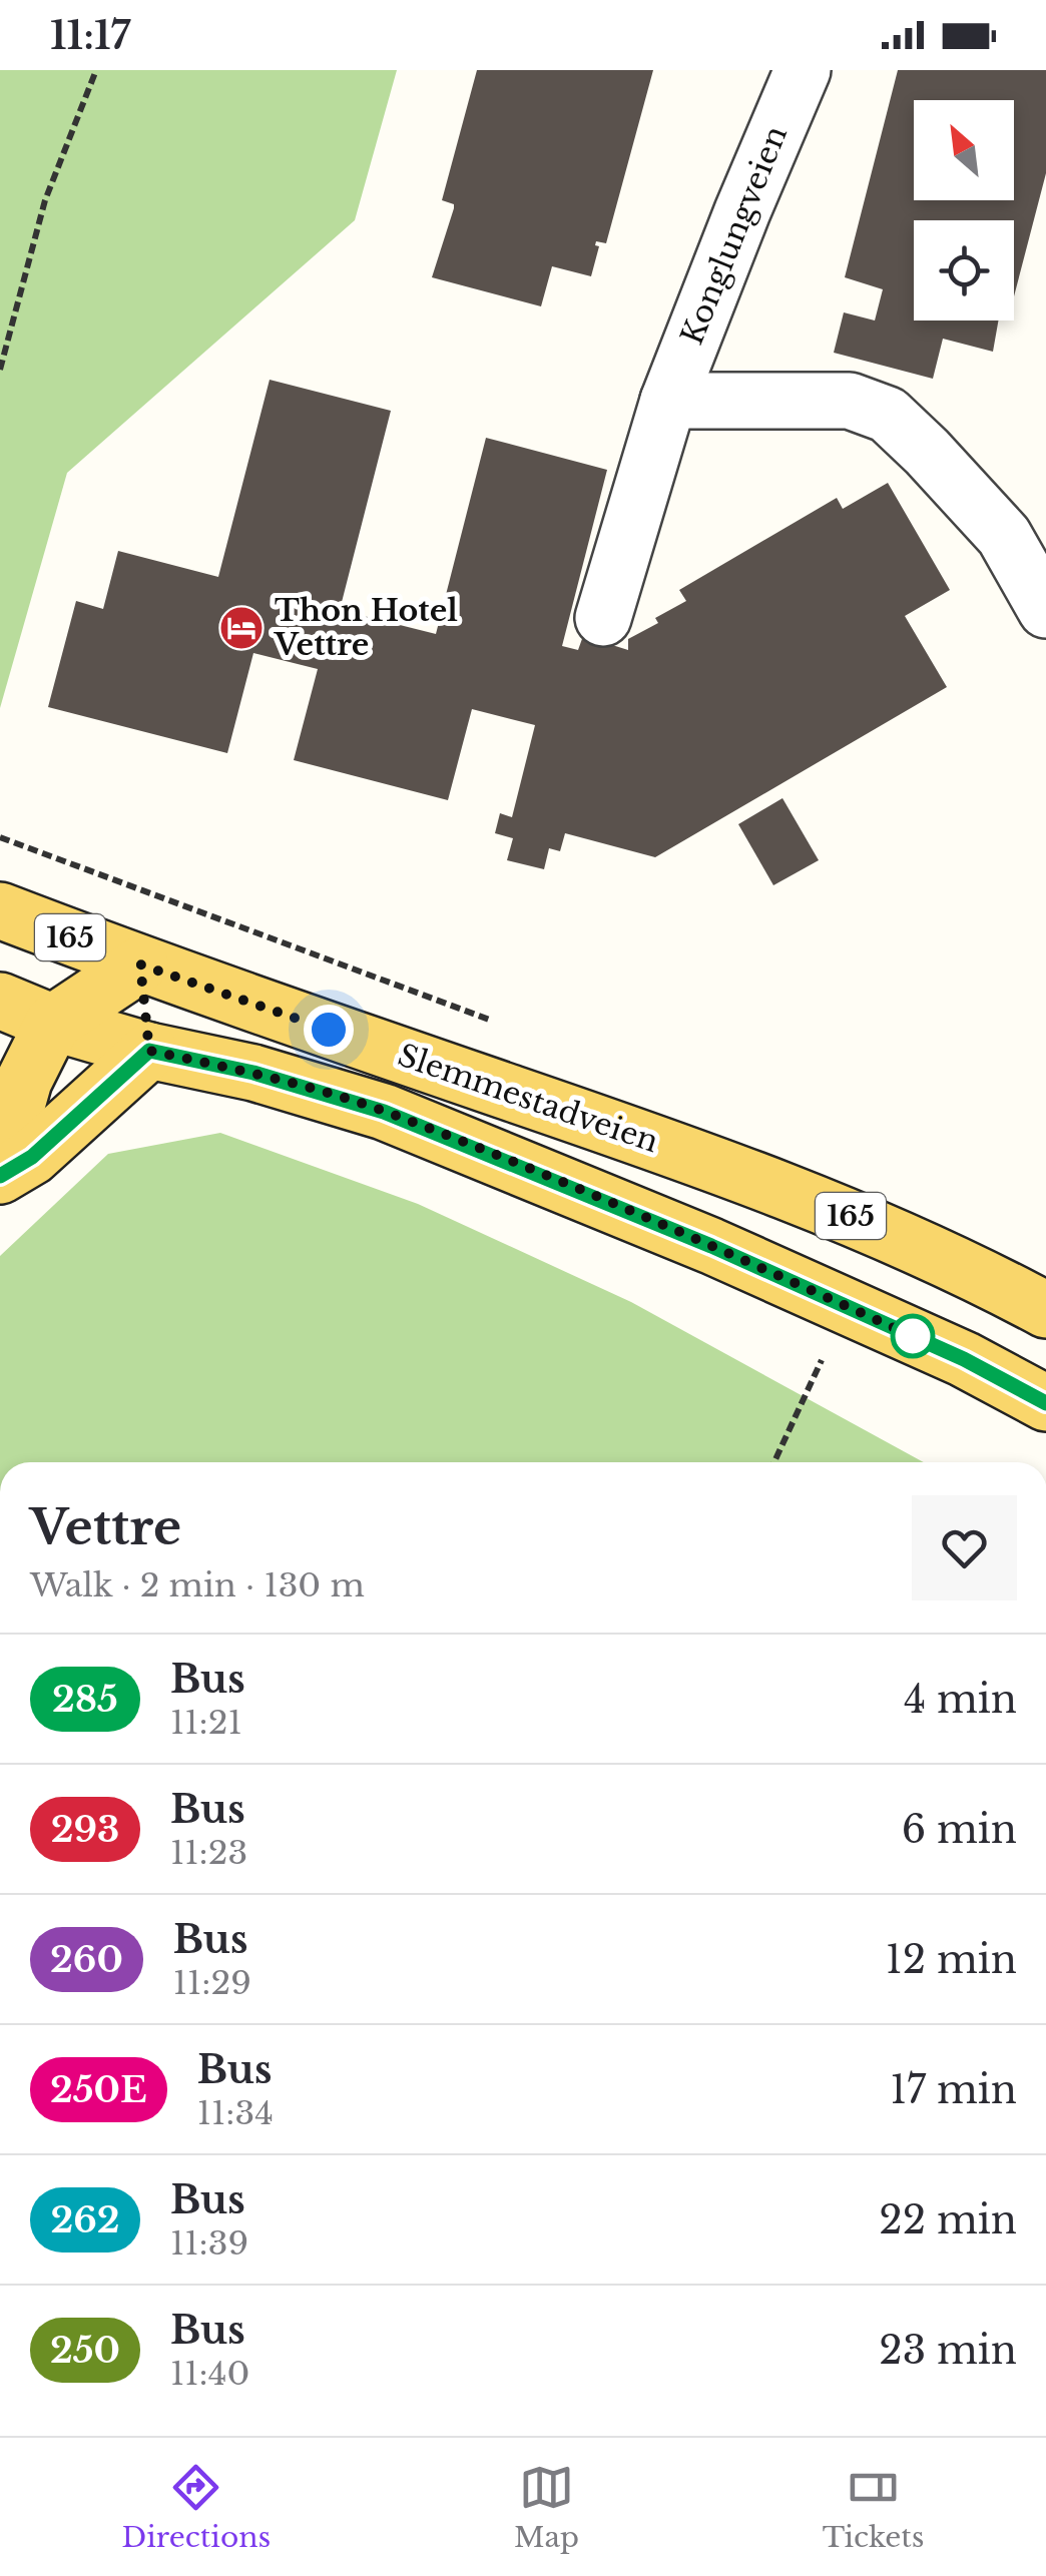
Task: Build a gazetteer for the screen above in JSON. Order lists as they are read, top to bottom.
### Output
{
  "streets": {
    "main road": ["165", "Slemmestadveien"],
    "street": ["Konglungveien"]
  },
  "places": {
    "hotel": ["Thon Hotel Vettre"]
  },
  "lines": ["bus line 285"],
  "north": "top left",
  "page": {
    "status": "11:17",
    "heading": ["Vettre", "Walk · 2 min · 130 m"],
    "list": [
      {
        "mark": "285",
        "name": "Bus",
        "note": "11:21",
        "value": "4 min"
      },
      {
        "mark": "293",
        "name": "Bus",
        "note": "11:23",
        "value": "6 min"
      },
      {
        "mark": "260",
        "name": "Bus",
        "note": "11:29",
        "value": "12 min"
      },
      {
        "mark": "250E",
        "name": "Bus",
        "note": "11:34",
        "value": "17 min"
      },
      {
        "mark": "262",
        "name": "Bus",
        "note": "11:39",
        "value": "22 min"
      },
      {
        "mark": "250",
        "name": "Bus",
        "note": "11:40",
        "value": "23 min"
      }
    ],
    "tabs": ["Directions", "Map", "Tickets"]
  }
}
